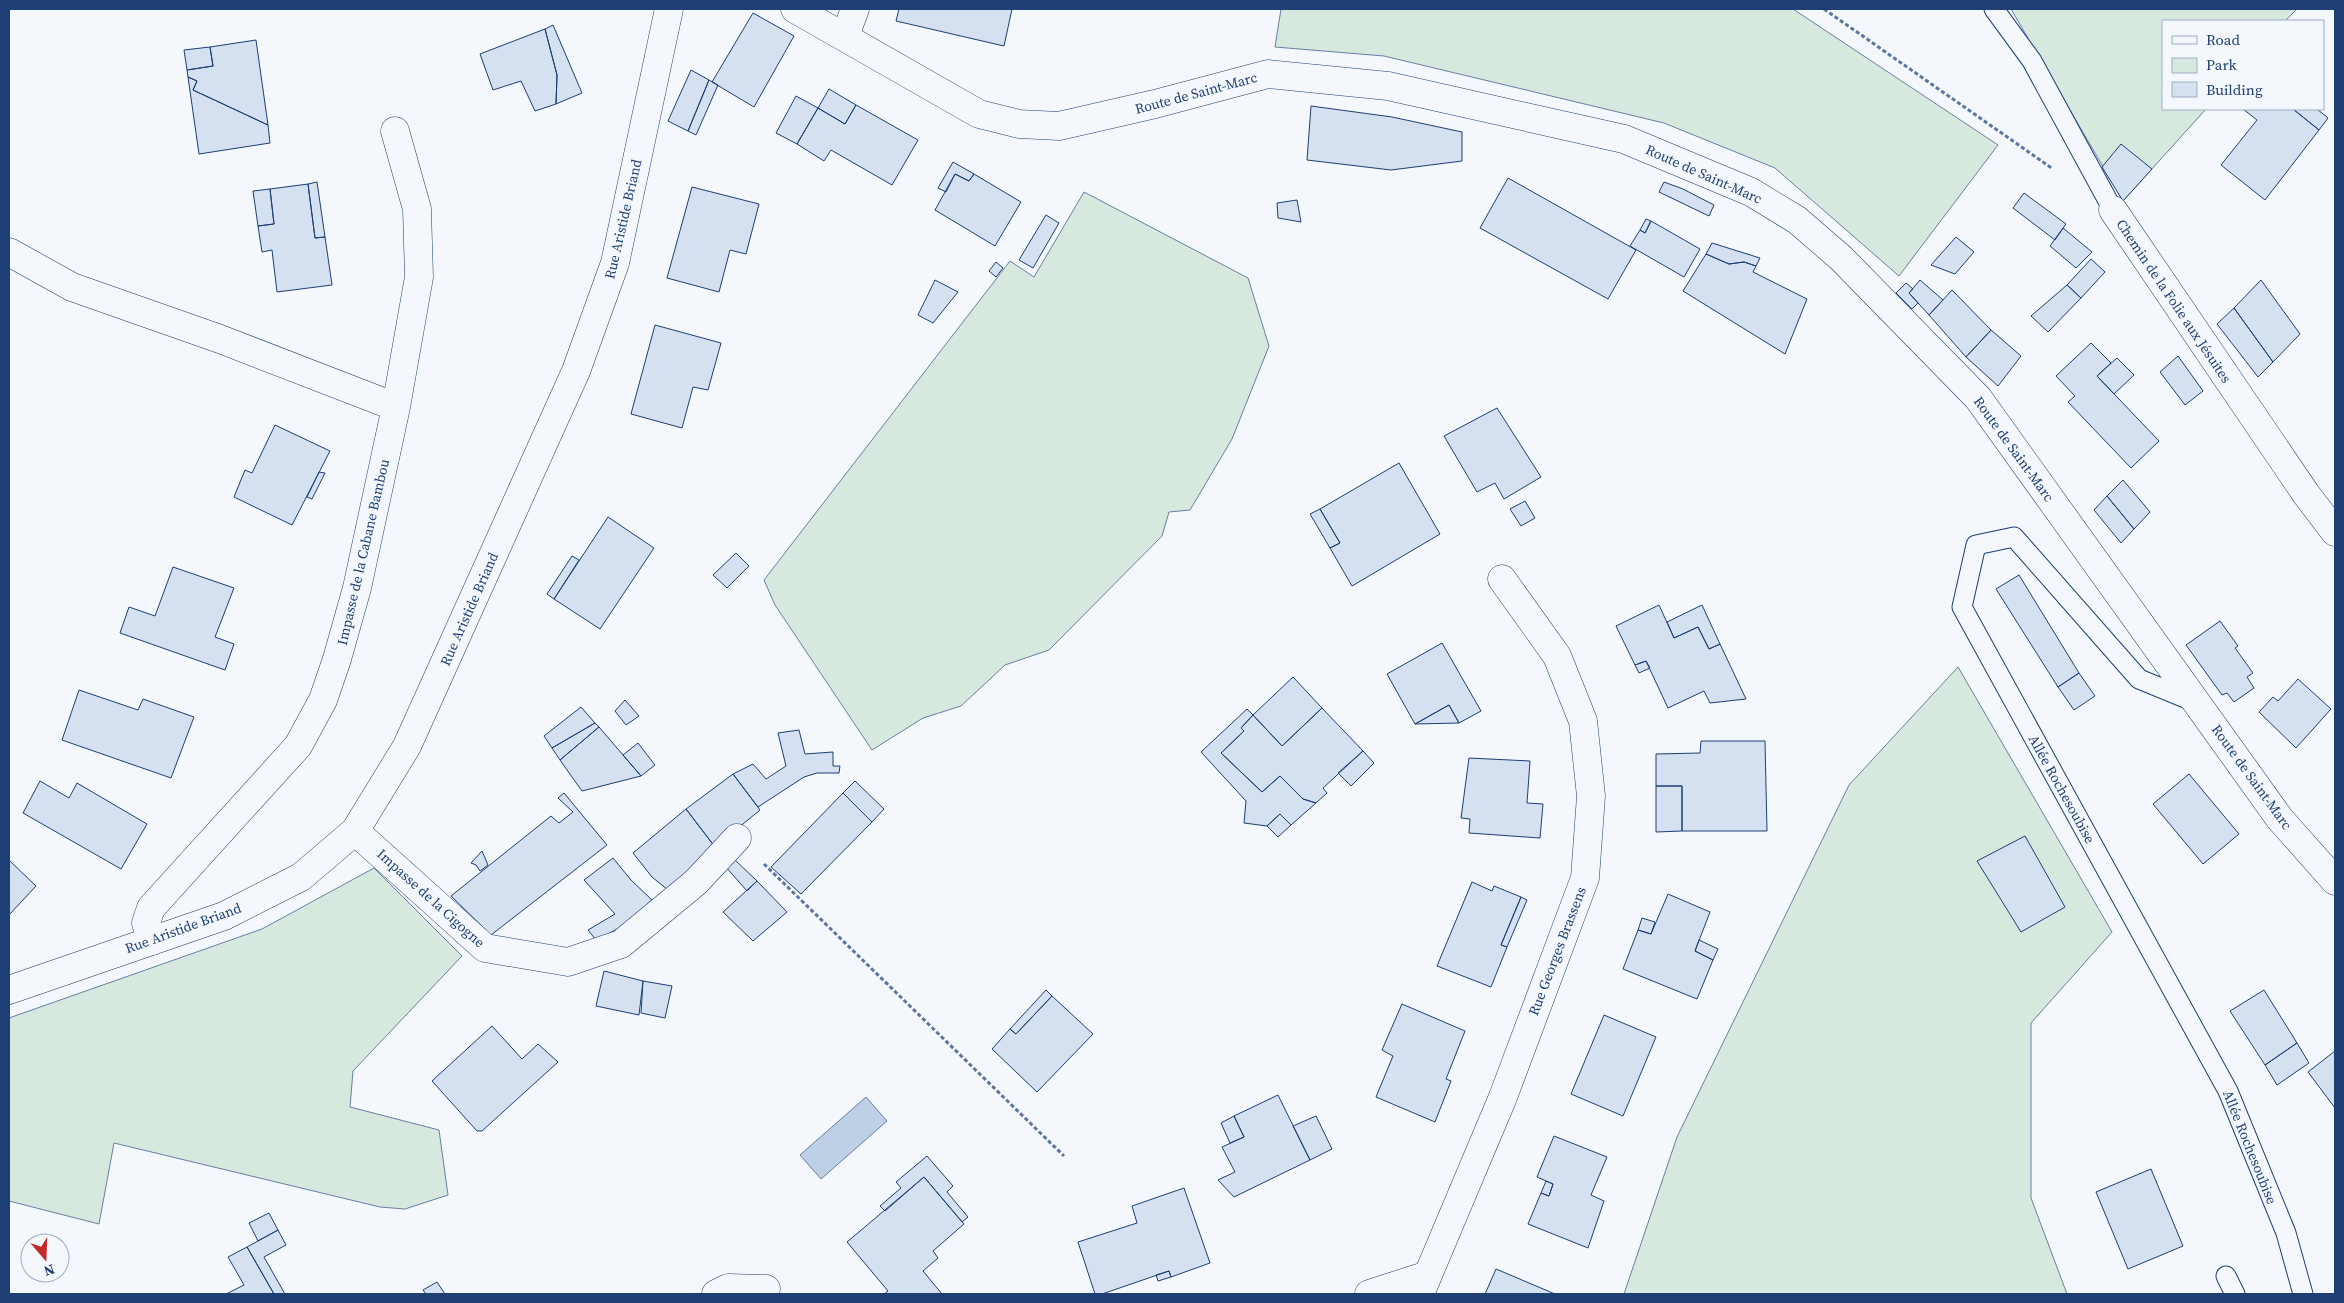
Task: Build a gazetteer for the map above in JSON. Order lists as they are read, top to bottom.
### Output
{
  "streets": {
    "street": [
      "Route de Saint-Marc",
      "Rue Aristide Briand",
      "Chemin de la Folie aux Jésuites",
      "Impasse de la Cabane Bambou",
      "Impasse de la Cigogne",
      "Rue Georges Brassens"
    ],
    "lane": ["Allée Rochesoubise"]
  },
  "crossings": [
    ["Route de Saint-Marc", "Allée Rochesoubise"],
    ["Rue Aristide Briand", "Impasse de la Cabane Bambou"],
    ["Rue Aristide Briand", "Impasse de la Cigogne"]
  ],
  "legend": ["Road", "Park", "Building"],
  "north": "bottom"
}
